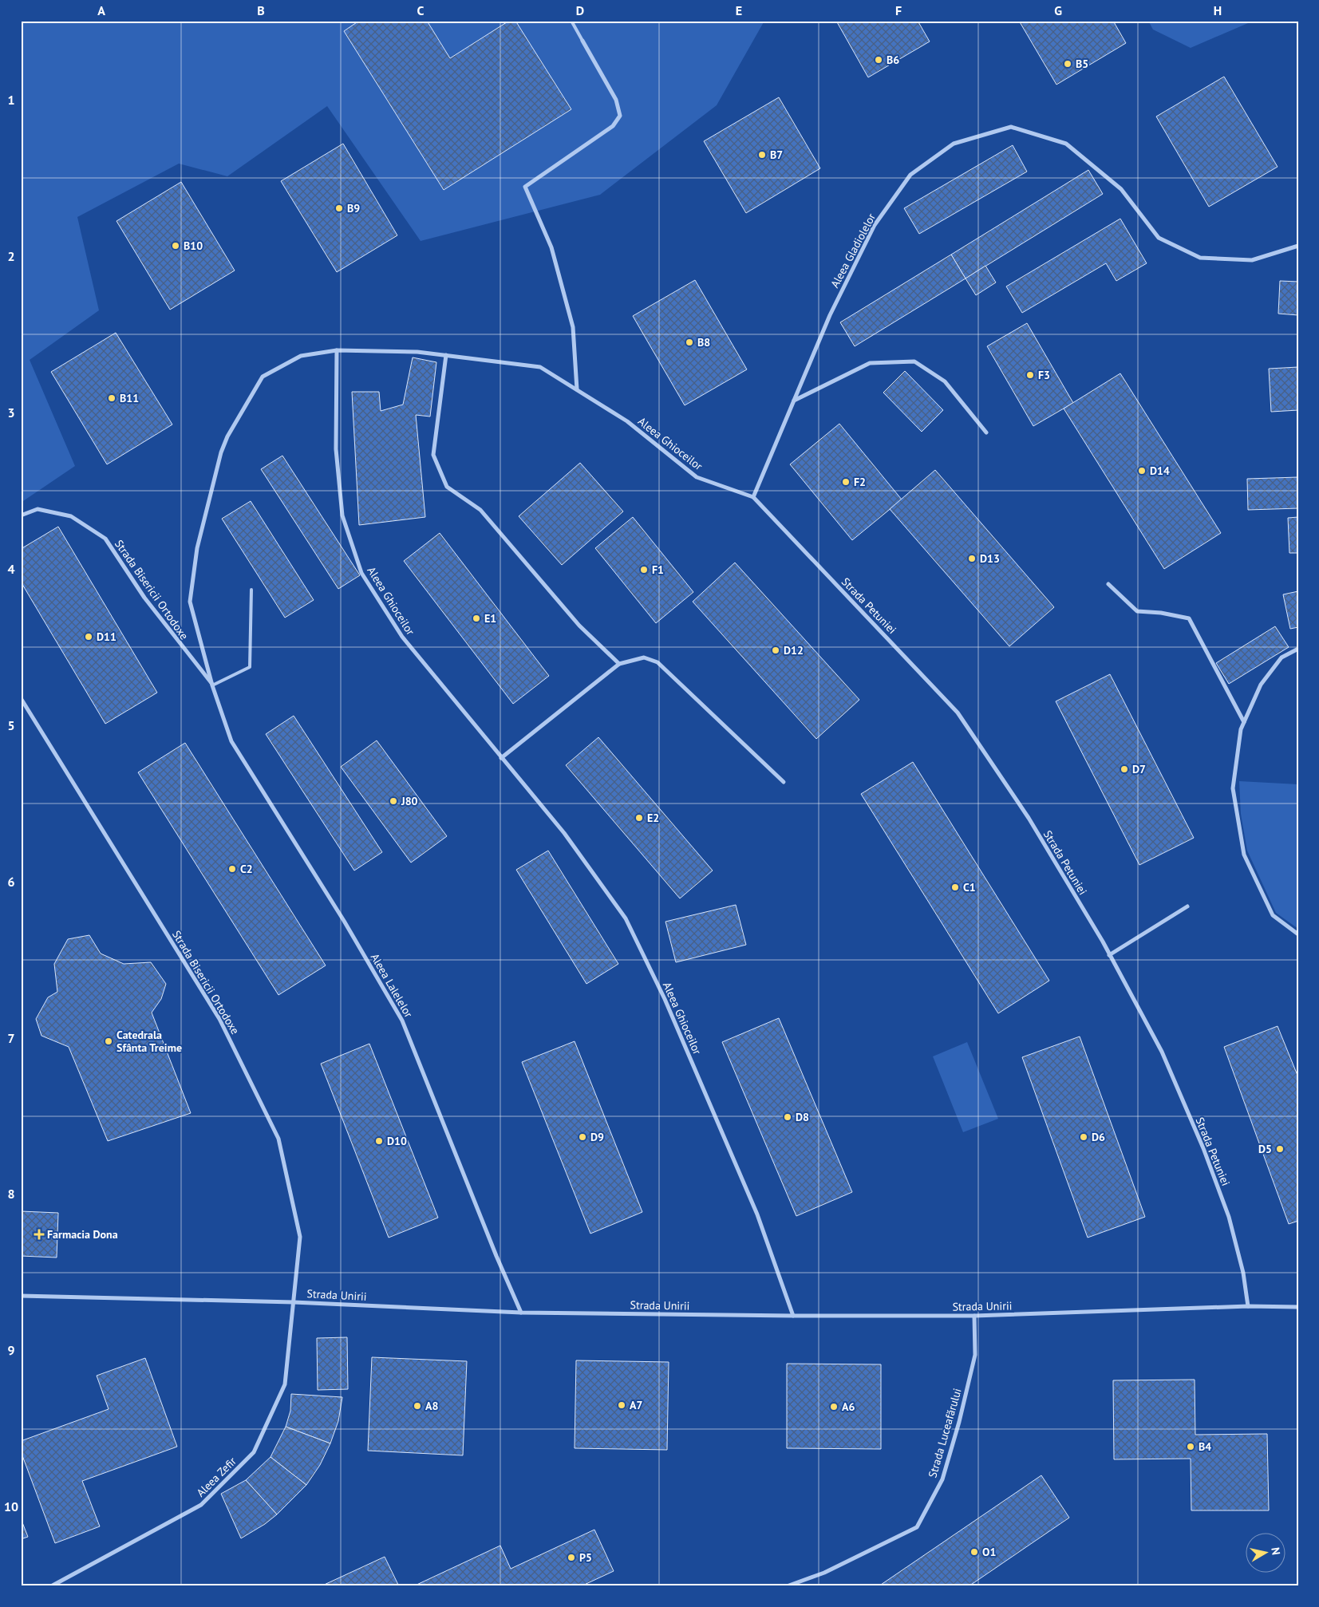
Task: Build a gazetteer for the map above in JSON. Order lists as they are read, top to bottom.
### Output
{
  "streets": {
    "street": [
      "Aleea Gladiolelor",
      "Aleea Ghioceilor",
      "Strada Bisericii Ortodoxe",
      "Strada Petuniei",
      "Aleea Lalelelor",
      "Strada Unirii",
      "Strada Luceafărului",
      "Aleea Zefir"
    ]
  },
  "crossings": [
    ["Aleea Gladiolelor", "Aleea Ghioceilor"],
    ["Aleea Gladiolelor", "Strada Petuniei"],
    ["Aleea Ghioceilor", "Strada Bisericii Ortodoxe"],
    ["Aleea Ghioceilor", "Strada Petuniei"],
    ["Aleea Ghioceilor", "Aleea Lalelelor"],
    ["Aleea Ghioceilor", "Strada Unirii"],
    ["Strada Bisericii Ortodoxe", "Aleea Lalelelor"],
    ["Strada Bisericii Ortodoxe", "Strada Unirii"],
    ["Strada Bisericii Ortodoxe", "Aleea Zefir"],
    ["Strada Petuniei", "Strada Unirii"],
    ["Aleea Lalelelor", "Strada Unirii"],
    ["Strada Unirii", "Strada Luceafărului"],
    ["Strada Unirii", "Aleea Zefir"]
  ],
  "places": {
    "other": [
      "B6",
      "B5",
      "B7",
      "B9",
      "B10",
      "B8",
      "F3",
      "B11",
      "D14",
      "F2",
      "D13",
      "F1",
      "E1",
      "D11",
      "D12",
      "D7",
      "J80",
      "E2",
      "C2",
      "C1",
      "Catedrala Sfânta Treime",
      "D8",
      "D9",
      "D6",
      "D10",
      "D5",
      "A7",
      "A8",
      "A6",
      "B4",
      "O1",
      "P5"
    ],
    "health": ["Farmacia Dona"]
  },
  "north": "right",
  "grid": {
    "columns": [
      "A",
      "B",
      "C",
      "D",
      "E",
      "F",
      "G",
      "H"
    ],
    "rows": [
      "1",
      "2",
      "3",
      "4",
      "5",
      "6",
      "7",
      "8",
      "9",
      "10"
    ]
  }
}
